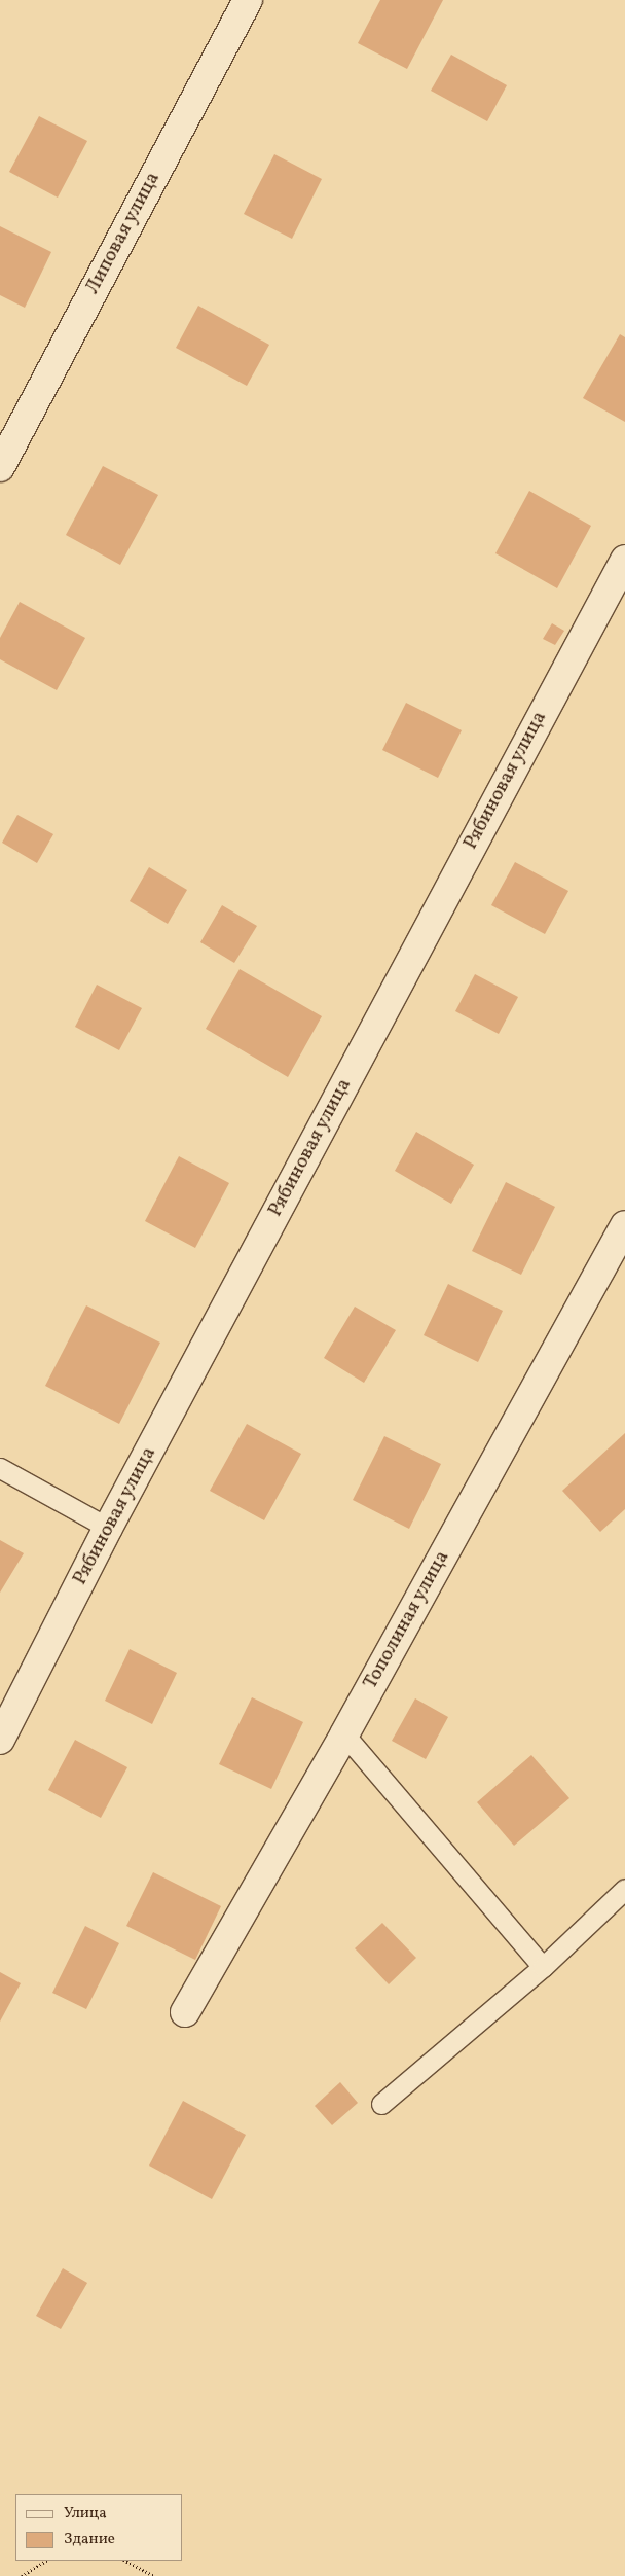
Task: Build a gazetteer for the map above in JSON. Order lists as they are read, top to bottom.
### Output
{
  "streets": {
    "street": ["Липовая улица", "Рябиновая улица", "Тополиная улица"]
  },
  "legend": ["Улица", "Здание"]
}
